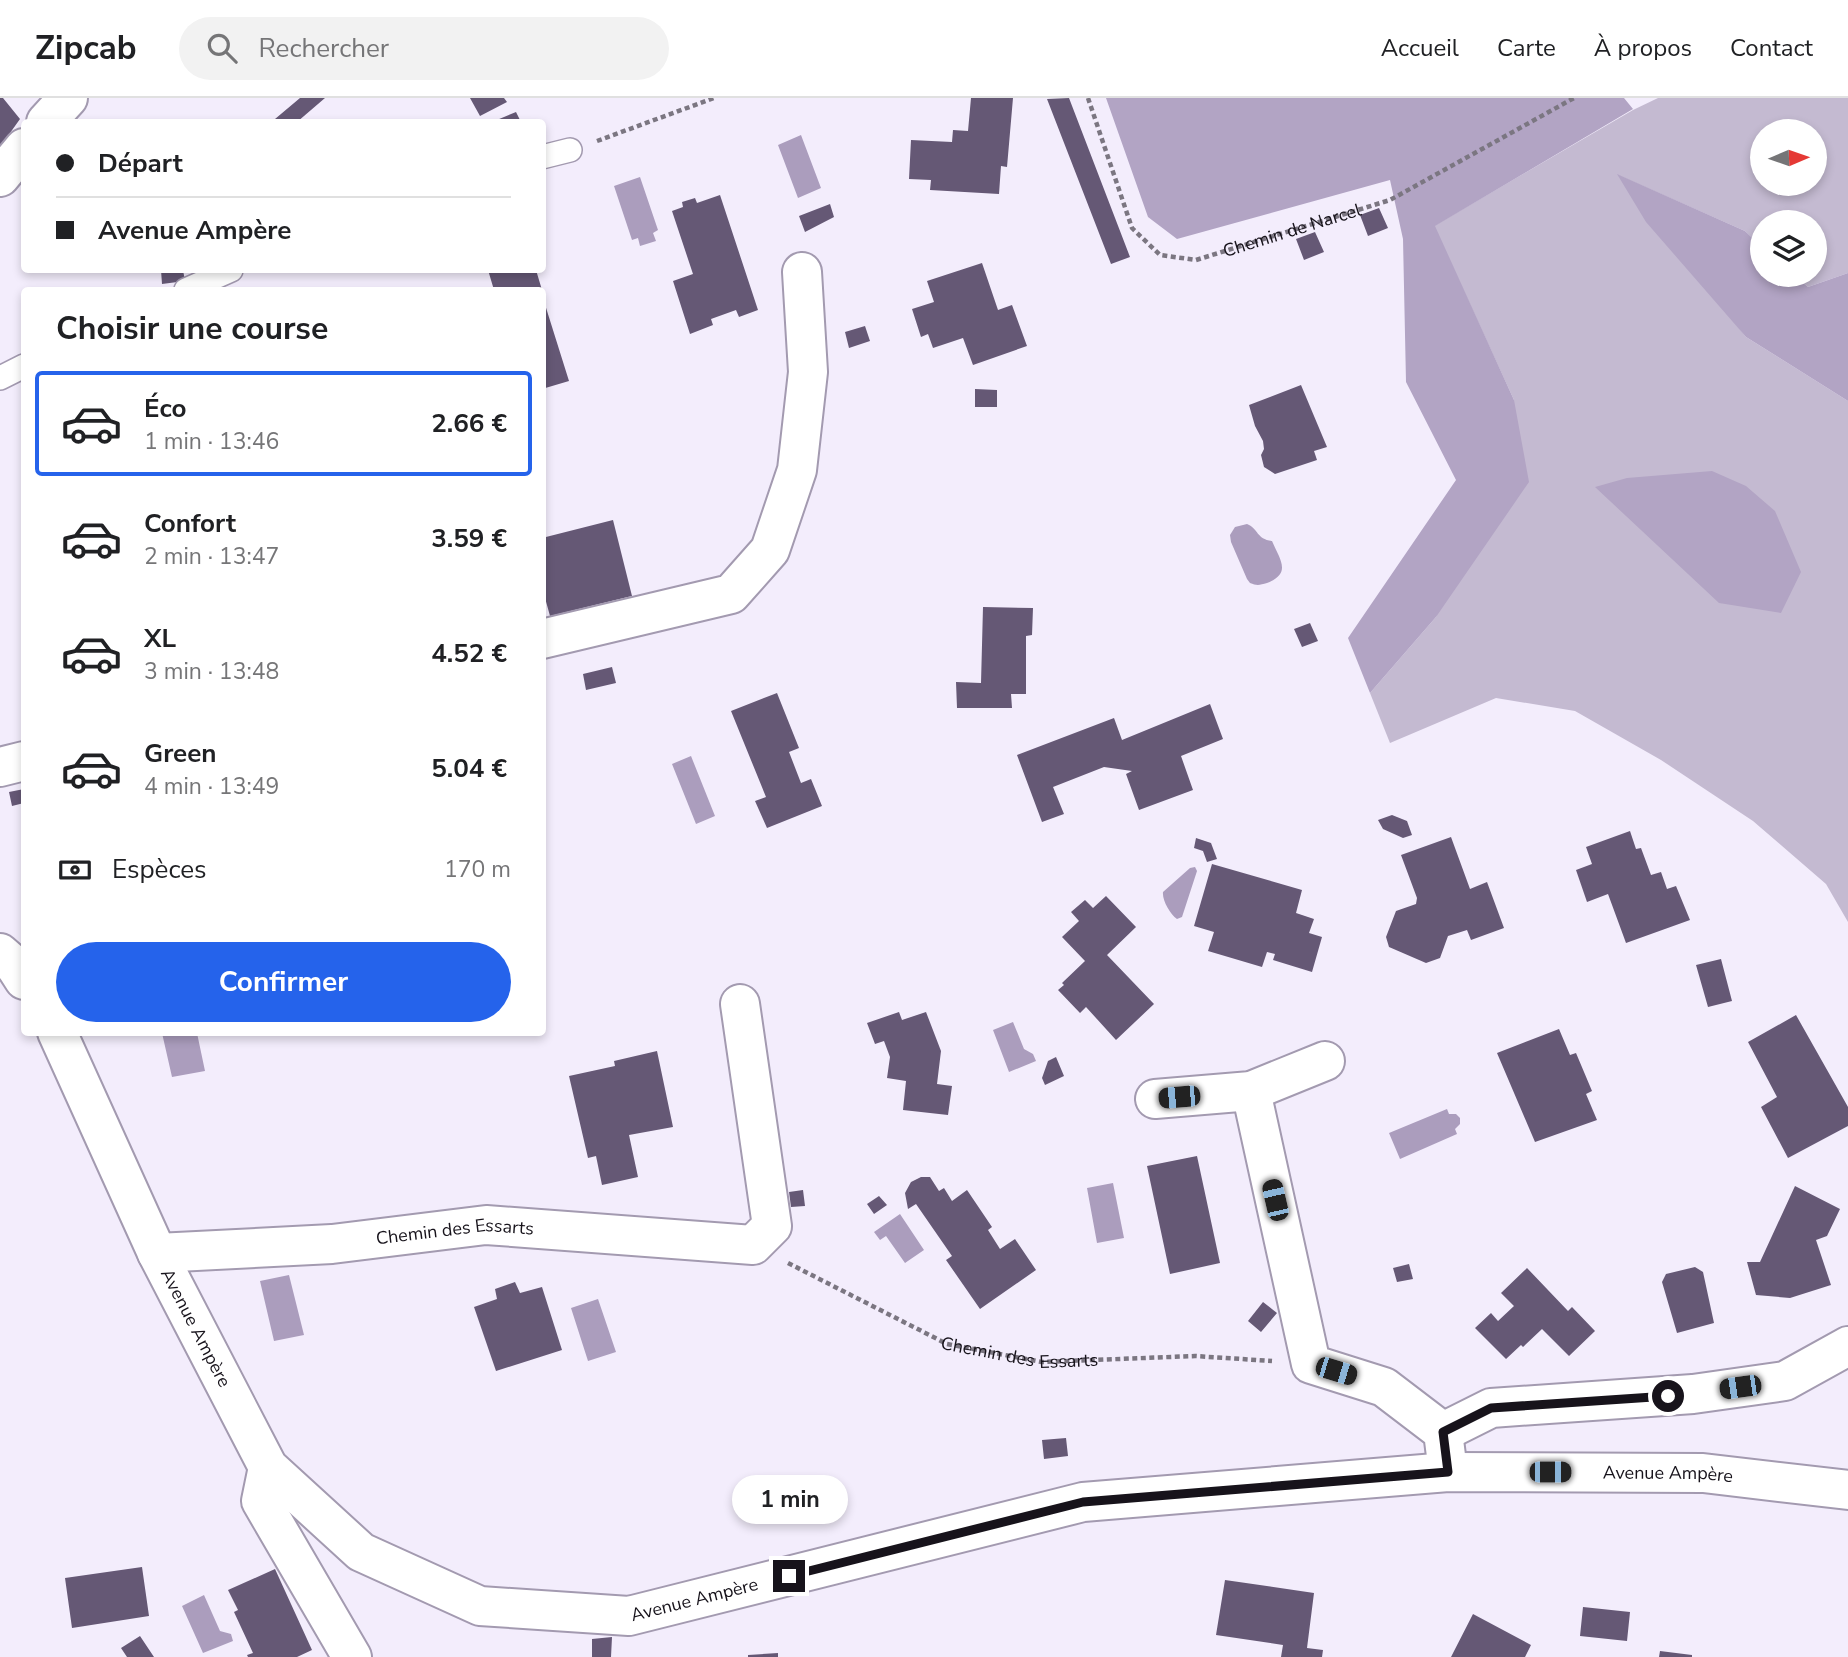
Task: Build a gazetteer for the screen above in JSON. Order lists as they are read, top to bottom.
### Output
{
  "streets": {
    "street": ["Chemin des Essarts", "Avenue Ampère"],
    "path": ["Chemin de Narcel"]
  },
  "crossings": [
    ["Chemin des Essarts", "Avenue Ampère"]
  ],
  "north": "right",
  "page": {
    "header": "Zipcab",
    "search": "Rechercher",
    "nav": [
      "Accueil",
      "Carte",
      "À propos",
      "Contact"
    ],
    "banner": ["Départ", "Avenue Ampère"],
    "heading": "Choisir une course",
    "list": [
      {
        "name": "Éco",
        "note": "1 min · 13:46",
        "value": "2.66 €"
      },
      {
        "name": "Confort",
        "note": "2 min · 13:47",
        "value": "3.59 €"
      },
      {
        "name": "XL",
        "note": "3 min · 13:48",
        "value": "4.52 €"
      },
      {
        "name": "Green",
        "note": "4 min · 13:49",
        "value": "5.04 €"
      }
    ],
    "pay": ["Espèces", "170 m"],
    "buttons": "Confirmer",
    "bubble": "1 min"
  }
}
